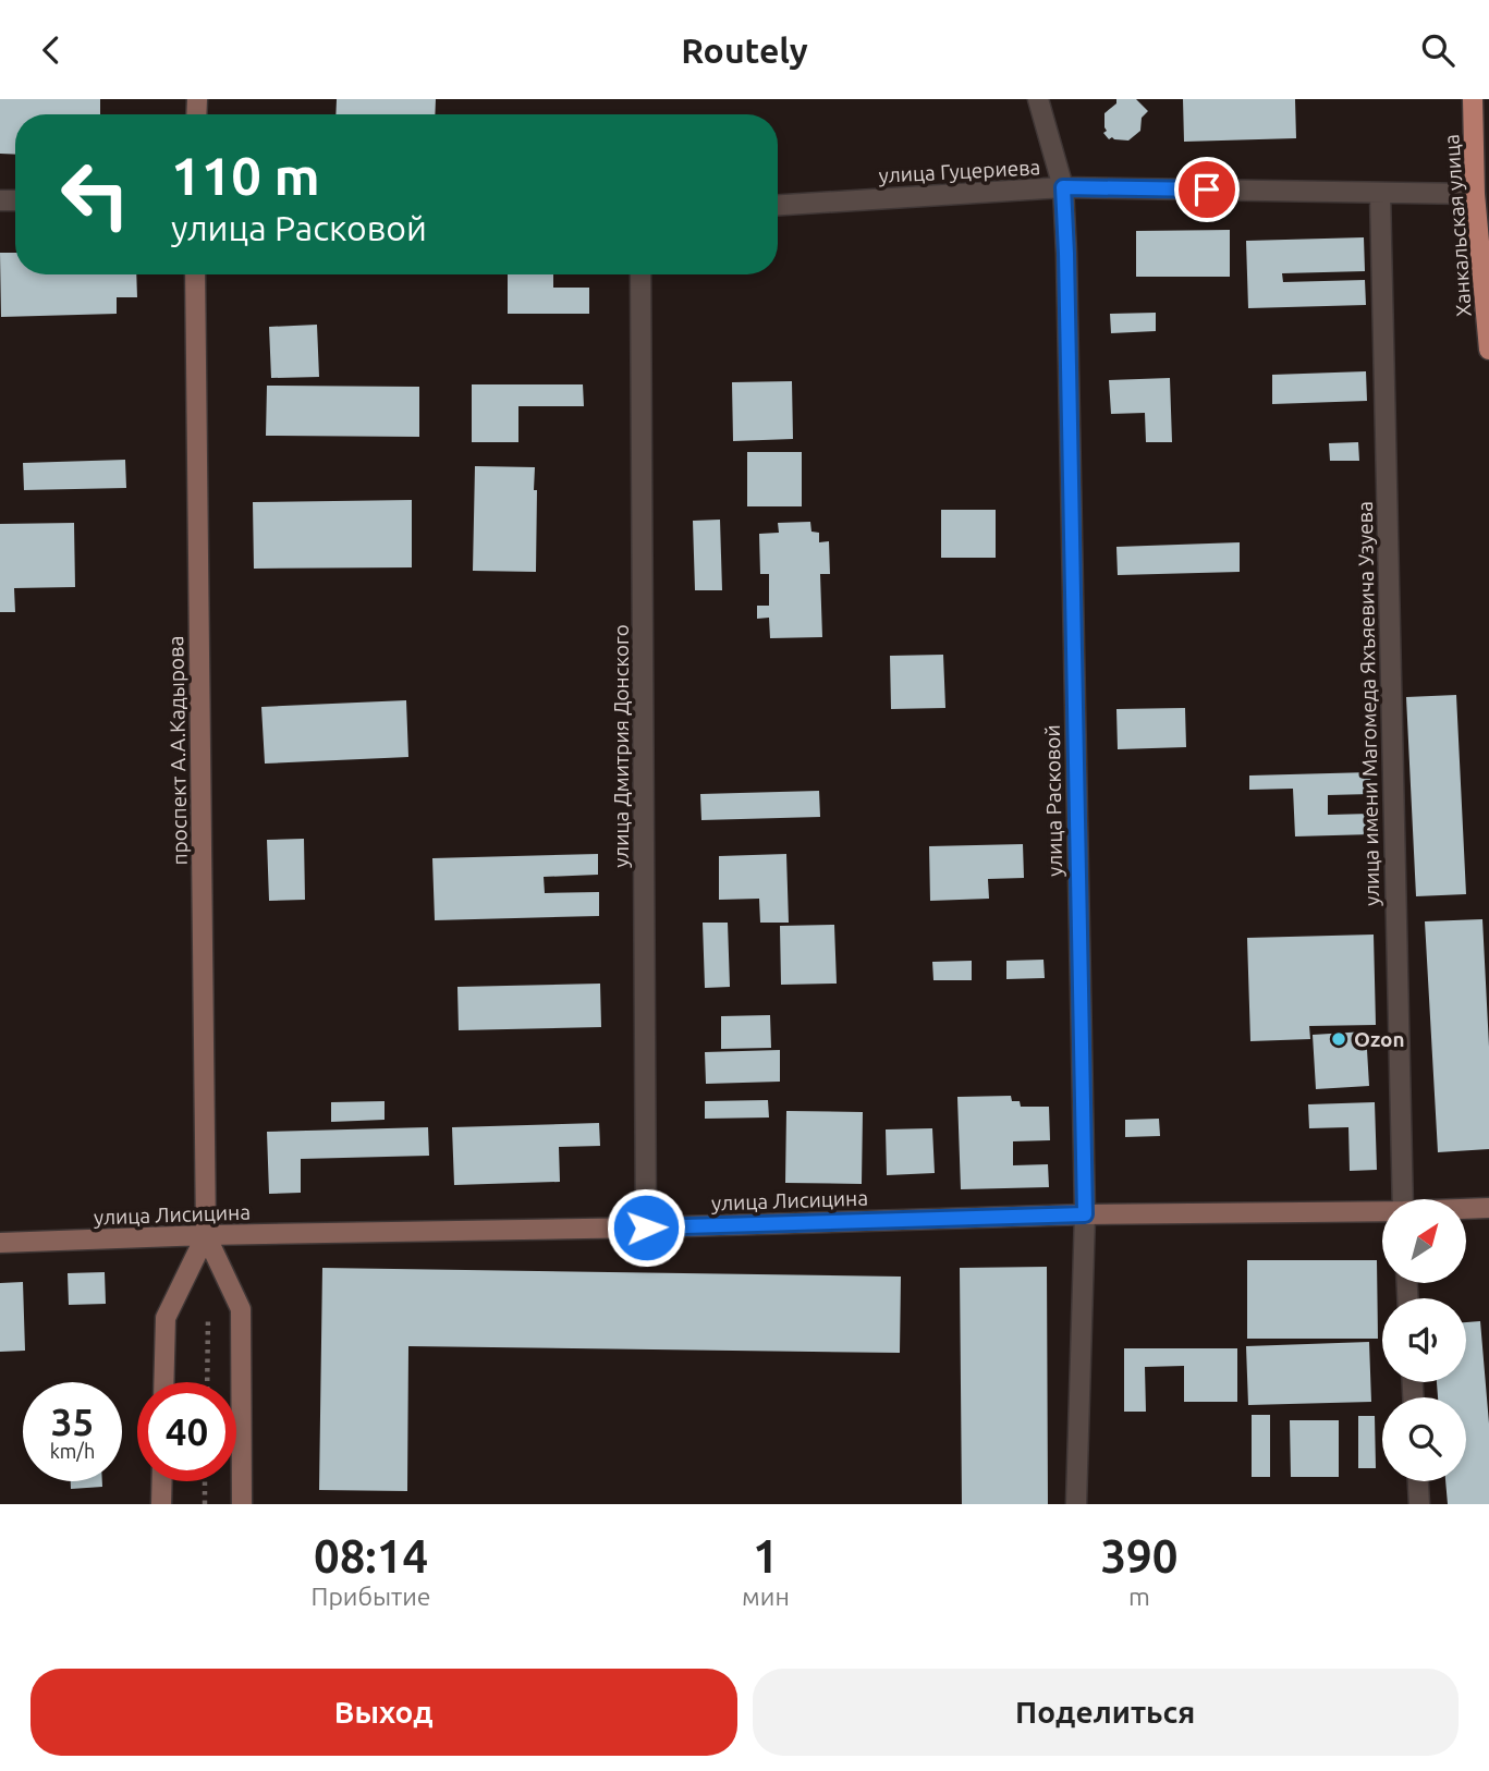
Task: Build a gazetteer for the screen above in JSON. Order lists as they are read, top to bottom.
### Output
{
  "streets": {
    "main road": ["Ханкальская улица"],
    "street": [
      "улица Гуцериева",
      "улица имени Магомеда Яхъяевича Узуева",
      "улица Дмитрия Донского",
      "проспект А.А.Кадырова",
      "улица Расковой",
      "улица Лисицина"
    ]
  },
  "crossings": [
    ["улица Гуцериева", "Ханкальская улица"],
    ["улица Гуцериева", "улица имени Магомеда Яхъяевича Узуева"],
    ["улица Гуцериева", "улица Расковой"],
    ["улица Дмитрия Донского", "улица Лисицина"],
    ["проспект А.А.Кадырова", "улица Лисицина"],
    ["улица Расковой", "улица Лисицина"]
  ],
  "places": ["Ozon"],
  "north": "top right",
  "page": {
    "header": "Routely",
    "turn": ["110 m", "улица Расковой"],
    "speed": "35 km/h",
    "limit": "40",
    "eta": [
      "08:14",
      "Прибытие",
      "1",
      "мин",
      "390",
      "m"
    ],
    "buttons": ["Выход", "Поделиться"]
  }
}
